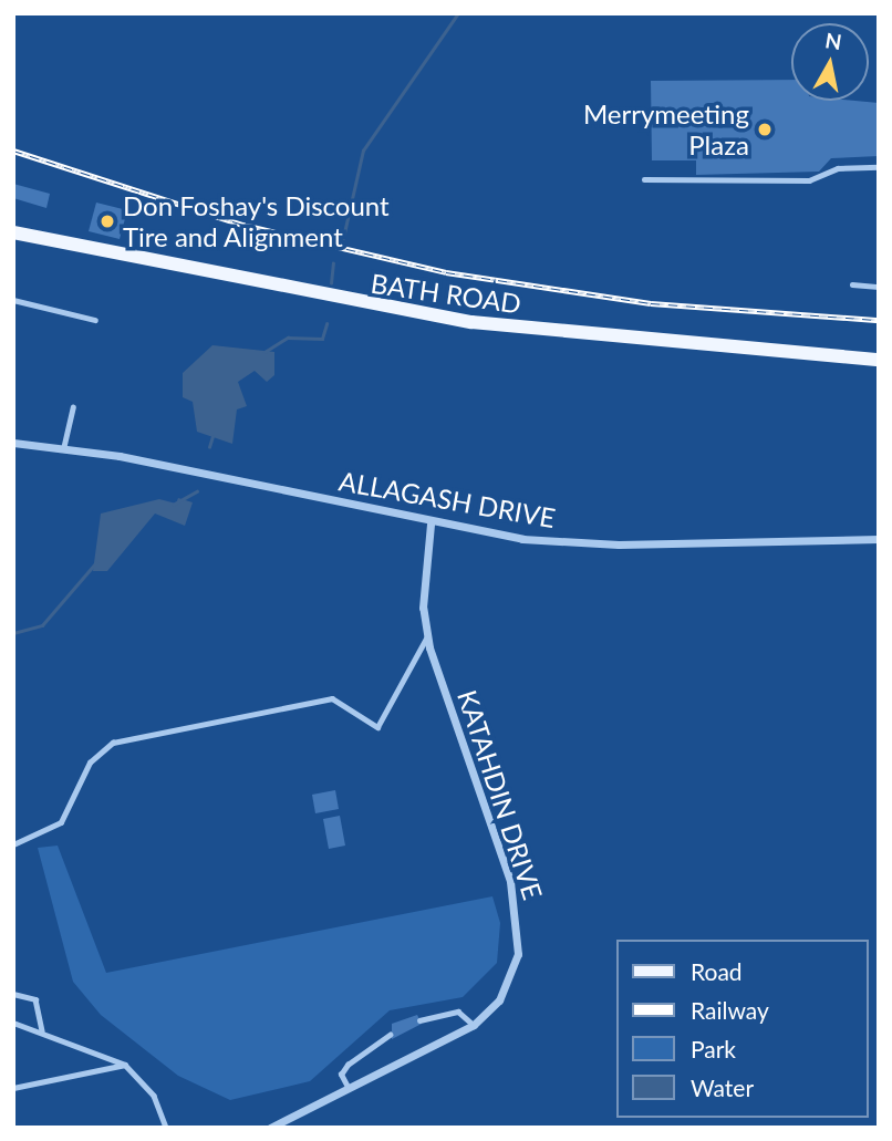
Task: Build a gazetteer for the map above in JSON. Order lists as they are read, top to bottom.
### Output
{
  "streets": {
    "main road": ["BATH ROAD"],
    "street": ["ALLAGASH DRIVE", "KATAHDIN DRIVE"]
  },
  "crossings": [
    ["ALLAGASH DRIVE", "KATAHDIN DRIVE"]
  ],
  "places": ["Merrymeeting Plaza", "Don Foshay's Discount Tire and Alignment"],
  "legend": [
    "Road",
    "Railway",
    "Park",
    "Water"
  ],
  "north": "top"
}
